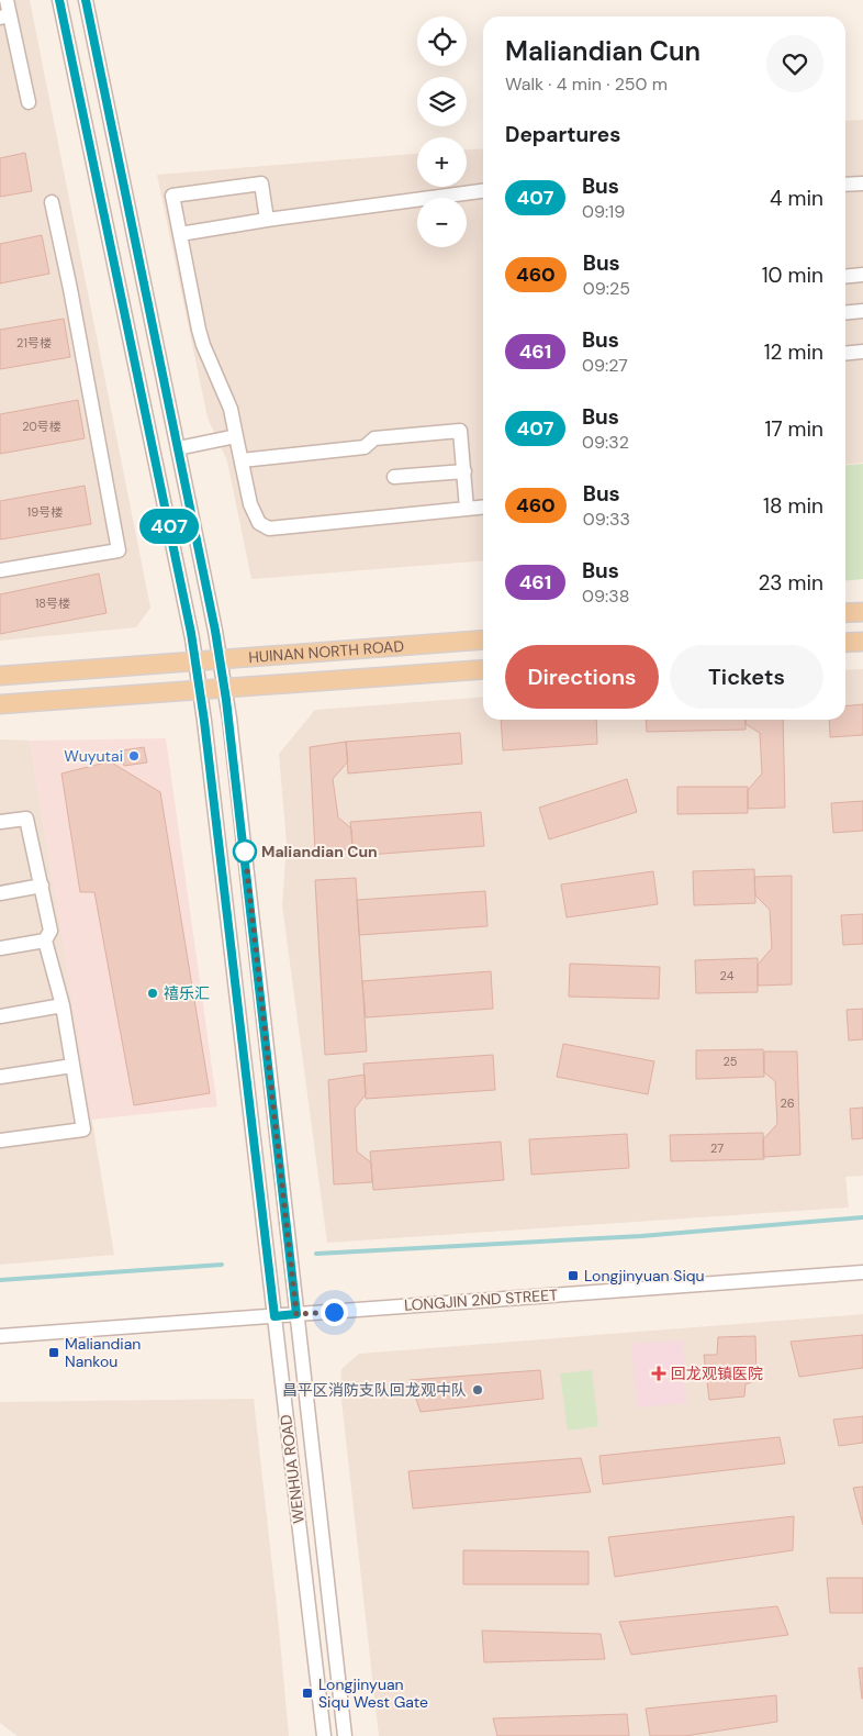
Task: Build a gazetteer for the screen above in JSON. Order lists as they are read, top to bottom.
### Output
{
  "streets": {
    "main road": ["HUINAN NORTH ROAD"],
    "street": ["LONGJIN 2ND STREET", "WENHUA ROAD"]
  },
  "crossings": [
    ["HUINAN NORTH ROAD", "WENHUA ROAD"],
    ["LONGJIN 2ND STREET", "WENHUA ROAD"]
  ],
  "places": {
    "other": [
      "Wuyutai",
      "Maliandian Cun",
      "禧乐汇",
      "昌平区消防支队回龙观中队"
    ],
    "transit": ["Longjinyuan Siqu", "Maliandian Nankou", "Longjinyuan Siqu West Gate"],
    "health": ["回龙观镇医院"]
  },
  "lines": ["bus line 407"],
  "house_numbers": [
    "21号楼",
    "20号楼",
    "19号楼",
    "18号楼",
    "24",
    "25",
    "26",
    "27"
  ],
  "page": {
    "on_map": "407",
    "map_buttons": ["+", "−"],
    "heading": [
      ["Maliandian Cun", "Walk · 4 min · 250 m"],
      "Departures"
    ],
    "list": [
      {
        "mark": "407",
        "name": "Bus",
        "note": "09:19",
        "value": "4 min"
      },
      {
        "mark": "460",
        "name": "Bus",
        "note": "09:25",
        "value": "10 min"
      },
      {
        "mark": "461",
        "name": "Bus",
        "note": "09:27",
        "value": "12 min"
      },
      {
        "mark": "407",
        "name": "Bus",
        "note": "09:32",
        "value": "17 min"
      },
      {
        "mark": "460",
        "name": "Bus",
        "note": "09:33",
        "value": "18 min"
      },
      {
        "mark": "461",
        "name": "Bus",
        "note": "09:38",
        "value": "23 min"
      }
    ],
    "buttons": ["Directions", "Tickets"]
  }
}
